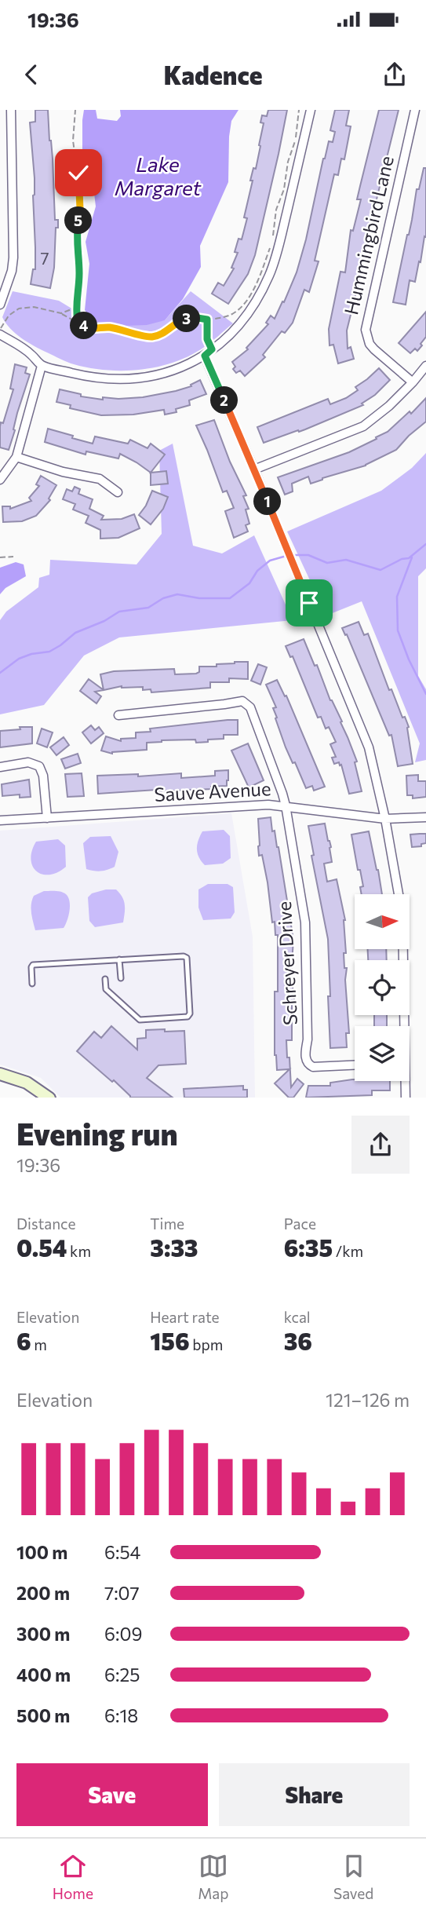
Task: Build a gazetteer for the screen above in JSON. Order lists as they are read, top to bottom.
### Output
{
  "streets": {
    "street": ["Hummingbird Lane", "Sauve Avenue", "Schreyer Drive"]
  },
  "crossings": [
    ["Sauve Avenue", "Schreyer Drive"]
  ],
  "water": ["Lake Margaret"],
  "house_numbers": ["7"],
  "north": "right",
  "page": {
    "status": "19:36",
    "header": "Kadence",
    "pins": [
      "5",
      "3",
      "4",
      "2",
      "1"
    ],
    "heading": ["Evening run", "19:36"],
    "stats": [
      ["Distance", "0.54 km"],
      ["Time", "3:33"],
      ["Pace", "6:35 /km"],
      ["Elevation", "6 m"],
      ["Heart rate", "156 bpm"],
      ["kcal", "36"]
    ],
    "chart": ["Elevation", "121–126 m"],
    "list": [
      {
        "name": "100 m",
        "note": "6:54"
      },
      {
        "name": "200 m",
        "note": "7:07"
      },
      {
        "name": "300 m",
        "note": "6:09"
      },
      {
        "name": "400 m",
        "note": "6:25"
      },
      {
        "name": "500 m",
        "note": "6:18"
      }
    ],
    "buttons": ["Save", "Share"],
    "tabs": ["Home", "Map", "Saved"]
  }
}
